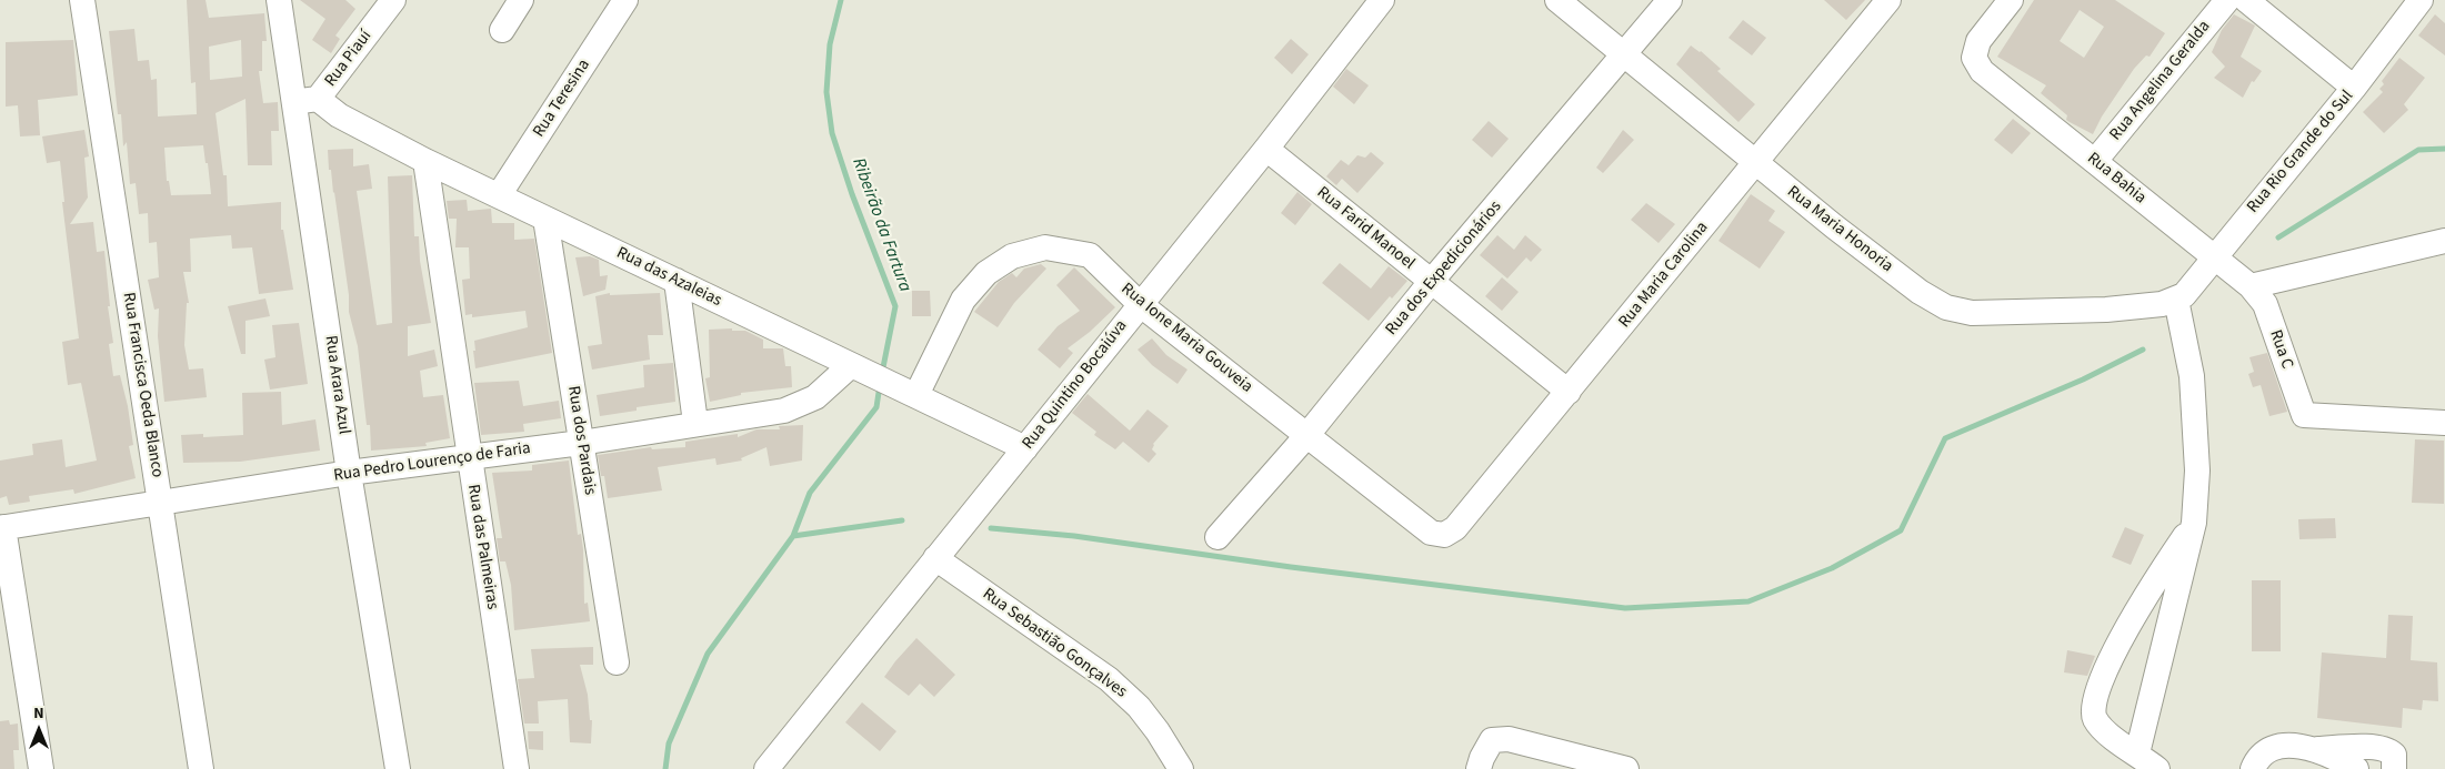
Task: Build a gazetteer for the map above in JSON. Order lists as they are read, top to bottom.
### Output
{
  "streets": {
    "street": [
      "Rua Piauí",
      "Rua Angelina Geralda",
      "Rua Teresina",
      "Rua Rio Grande do Sul",
      "Rua Bahia",
      "Rua Farid Manoel",
      "Rua Maria Honoria",
      "Rua dos Expedicionários",
      "Rua Maria Carolina",
      "Rua das Azaleias",
      "Rua Ione Maria Gouveia",
      "Rua C",
      "Rua Francisca Oeda Blanco",
      "Rua Arara Azul",
      "Rua Quintino Bocaiúva",
      "Rua dos Pardais",
      "Rua Pedro Lourenço de Faria",
      "Rua das Palmeiras",
      "Rua Sebastião Gonçalves"
    ]
  },
  "crossings": [
    ["Rua Piauí", "Rua das Azaleias"],
    ["Rua Piauí", "Rua Arara Azul"],
    ["Rua Angelina Geralda", "Rua Bahia"],
    ["Rua Teresina", "Rua das Azaleias"],
    ["Rua Rio Grande do Sul", "Rua Bahia"],
    ["Rua Rio Grande do Sul", "Rua Maria Honoria"],
    ["Rua Bahia", "Rua C"],
    ["Rua Farid Manoel", "Rua dos Expedicionários"],
    ["Rua Farid Manoel", "Rua Maria Carolina"],
    ["Rua Farid Manoel", "Rua Quintino Bocaiúva"],
    ["Rua Maria Honoria", "Rua dos Expedicionários"],
    ["Rua Maria Honoria", "Rua Maria Carolina"],
    ["Rua dos Expedicionários", "Rua Ione Maria Gouveia"],
    ["Rua Maria Carolina", "Rua Ione Maria Gouveia"],
    ["Rua das Azaleias", "Rua Ione Maria Gouveia"],
    ["Rua das Azaleias", "Rua Arara Azul"],
    ["Rua das Azaleias", "Rua Quintino Bocaiúva"],
    ["Rua das Azaleias", "Rua dos Pardais"],
    ["Rua das Azaleias", "Rua Pedro Lourenço de Faria"],
    ["Rua das Azaleias", "Rua das Palmeiras"],
    ["Rua Ione Maria Gouveia", "Rua Quintino Bocaiúva"],
    ["Rua Francisca Oeda Blanco", "Rua Pedro Lourenço de Faria"],
    ["Rua Arara Azul", "Rua Pedro Lourenço de Faria"],
    ["Rua Quintino Bocaiúva", "Rua Sebastião Gonçalves"],
    ["Rua dos Pardais", "Rua Pedro Lourenço de Faria"],
    ["Rua Pedro Lourenço de Faria", "Rua das Palmeiras"]
  ],
  "water": ["Ribeirão da Fartura"],
  "north": "top"
}
